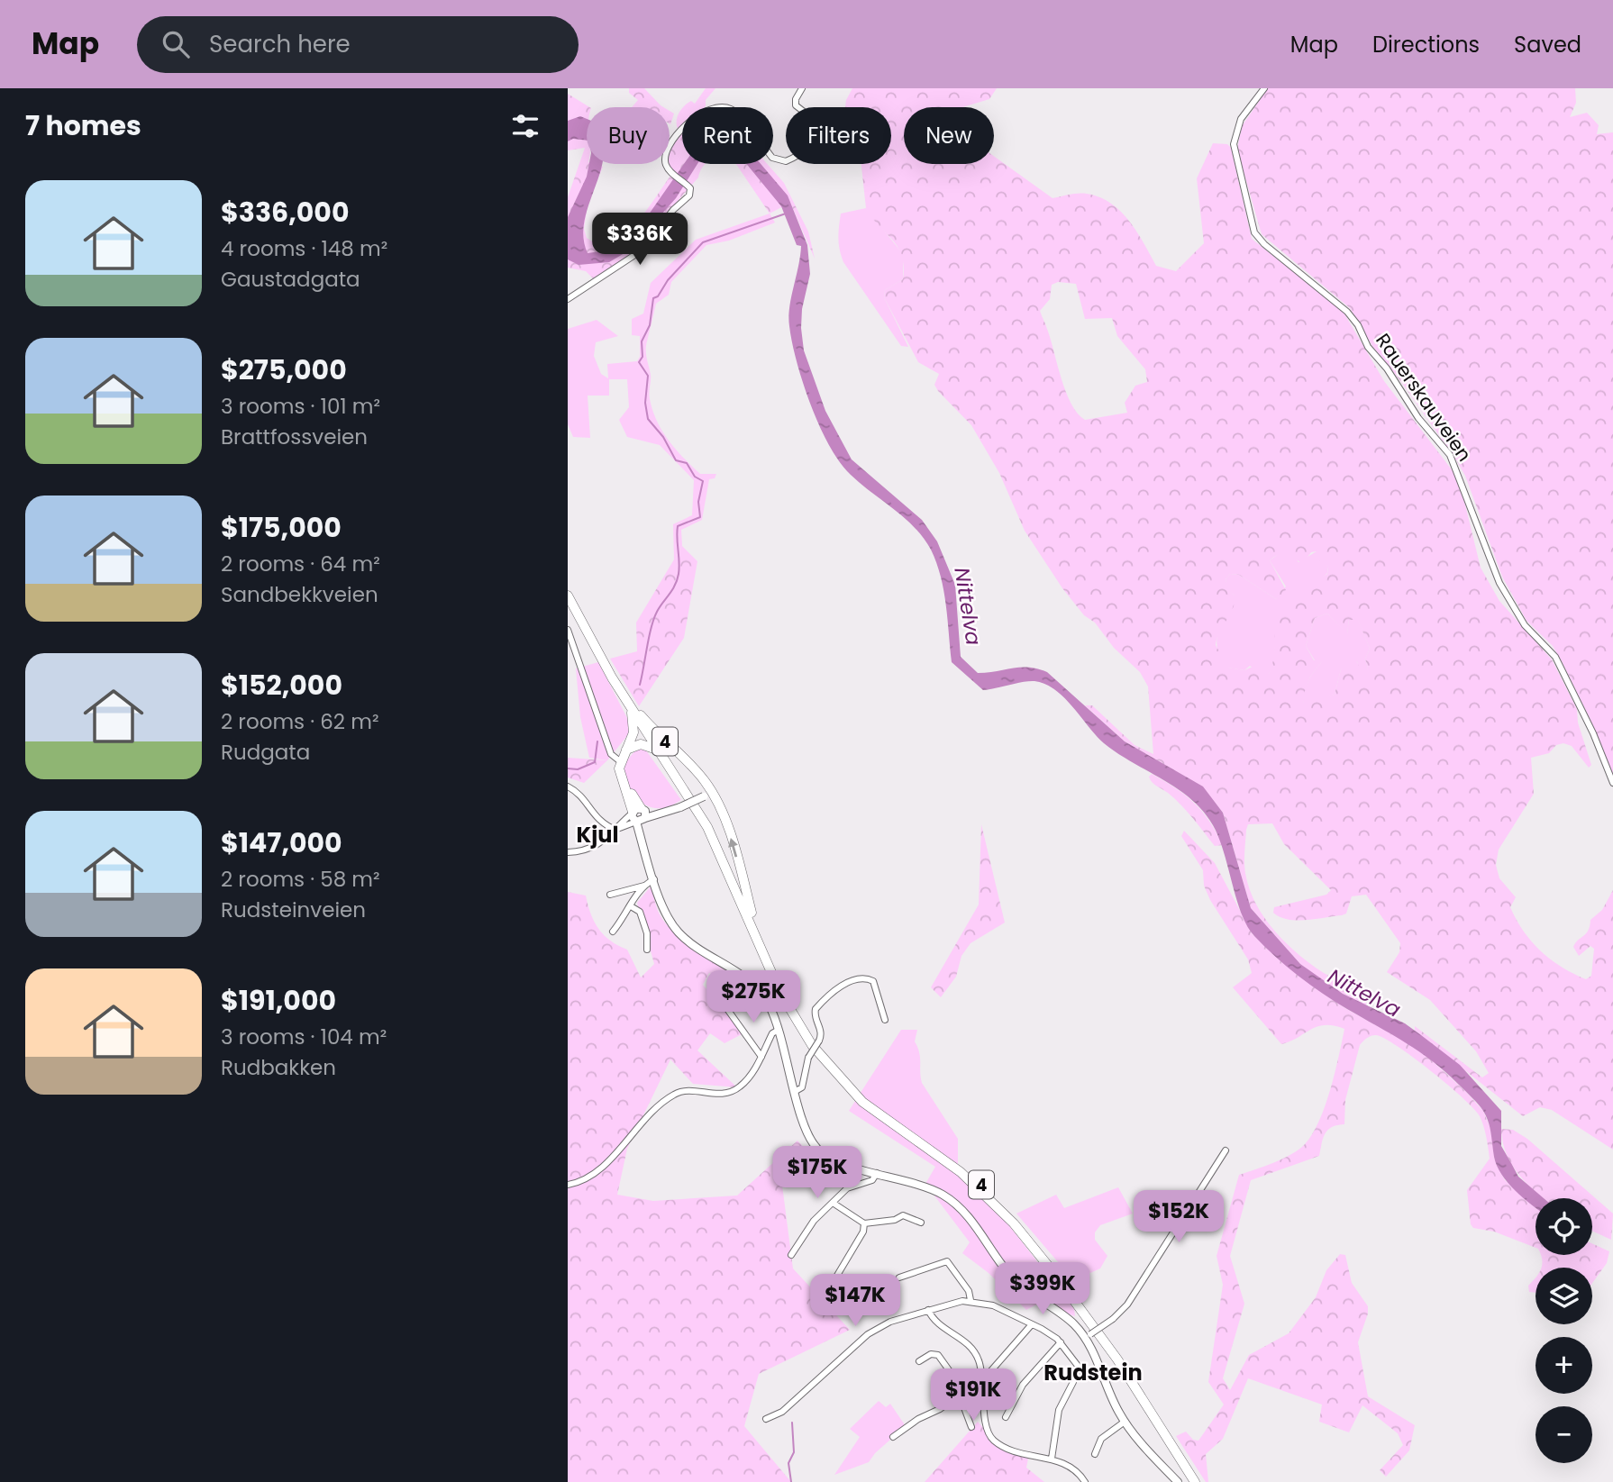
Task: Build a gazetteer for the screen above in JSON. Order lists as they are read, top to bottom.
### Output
{
  "streets": {
    "highway": ["4"],
    "street": ["Rauerskauveien"]
  },
  "districts": ["Kjul", "Rudstein"],
  "water": ["Nittelva"],
  "page": {
    "header": "Map",
    "search": "Search here",
    "nav": ["Map", "Directions", "Saved"],
    "heading": "7 homes",
    "chip": [
      "Buy",
      "Rent",
      "Filters",
      "New"
    ],
    "list": [
      {
        "name": "$336,000",
        "note": "4 rooms · 148 m² · Gaustadgata"
      },
      {
        "name": "$275,000",
        "note": "3 rooms · 101 m² · Brattfossveien"
      },
      {
        "name": "$175,000",
        "note": "2 rooms · 64 m² · Sandbekkveien"
      },
      {
        "name": "$152,000",
        "note": "2 rooms · 62 m² · Rudgata"
      },
      {
        "name": "$147,000",
        "note": "2 rooms · 58 m² · Rudsteinveien"
      },
      {
        "name": "$191,000",
        "note": "3 rooms · 104 m² · Rudbakken"
      }
    ],
    "price": [
      "$336K",
      "$275K",
      "$175K",
      "$152K",
      "$399K",
      "$147K",
      "$191K"
    ],
    "map_buttons": ["+", "−"]
  }
}
